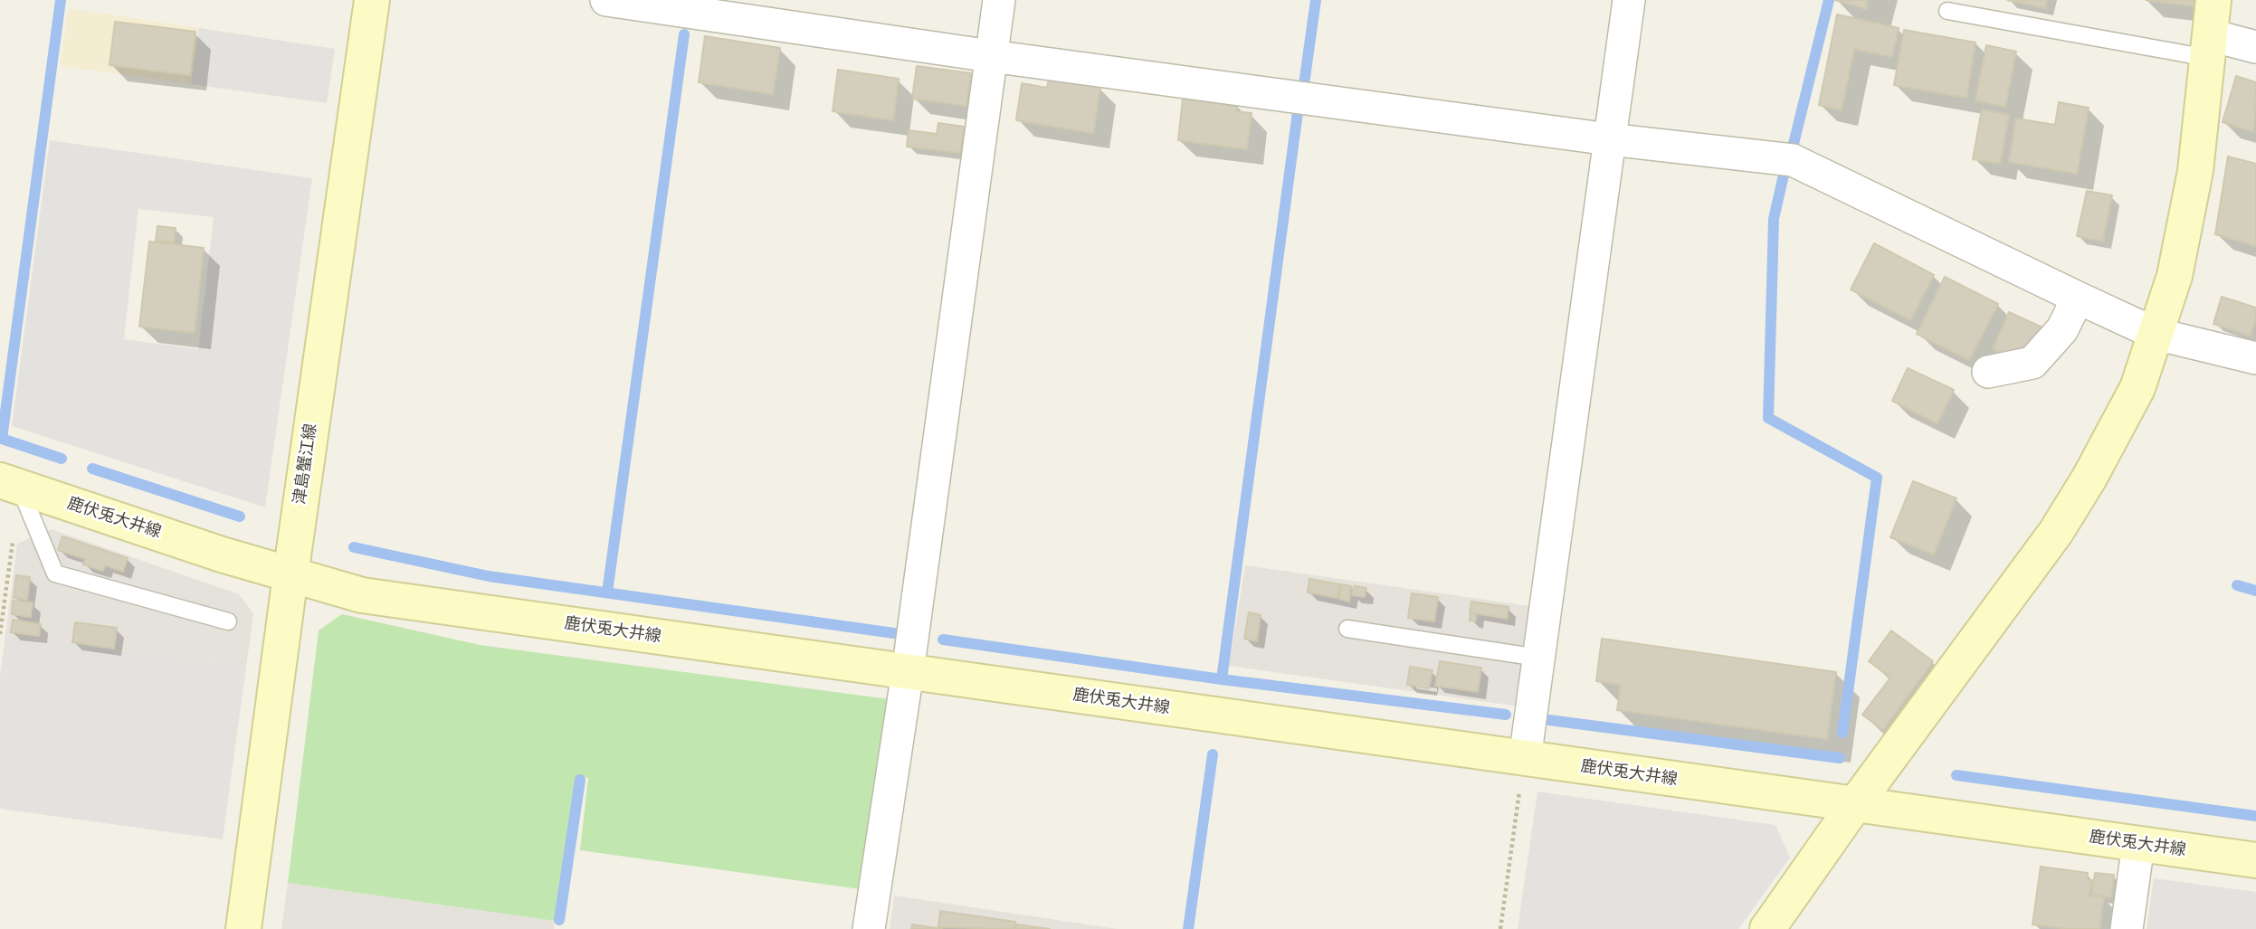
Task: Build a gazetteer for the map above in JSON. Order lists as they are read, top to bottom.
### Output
{
  "streets": {
    "main road": ["津島蟹江線", "鹿伏兎大井線"]
  },
  "crossings": [
    ["津島蟹江線", "鹿伏兎大井線"]
  ]
}
